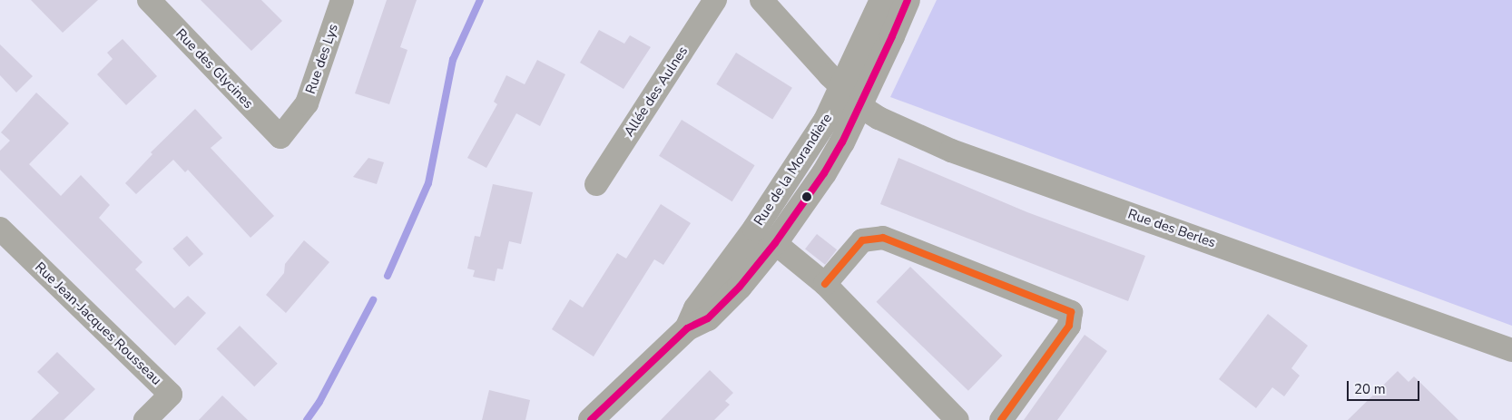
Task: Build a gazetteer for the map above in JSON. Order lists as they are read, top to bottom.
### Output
{
  "streets": {
    "street": [
      "Rue des Lys",
      "Rue des Glycines",
      "Allée des Aulnes",
      "Rue de la Morandière",
      "Rue des Berles",
      "Rue Jean-Jacques Rousseau"
    ]
  },
  "crossings": [
    ["Rue des Lys", "Rue des Glycines"],
    ["Rue de la Morandière", "Rue des Berles"]
  ],
  "scale_bar": "20 m"
}
